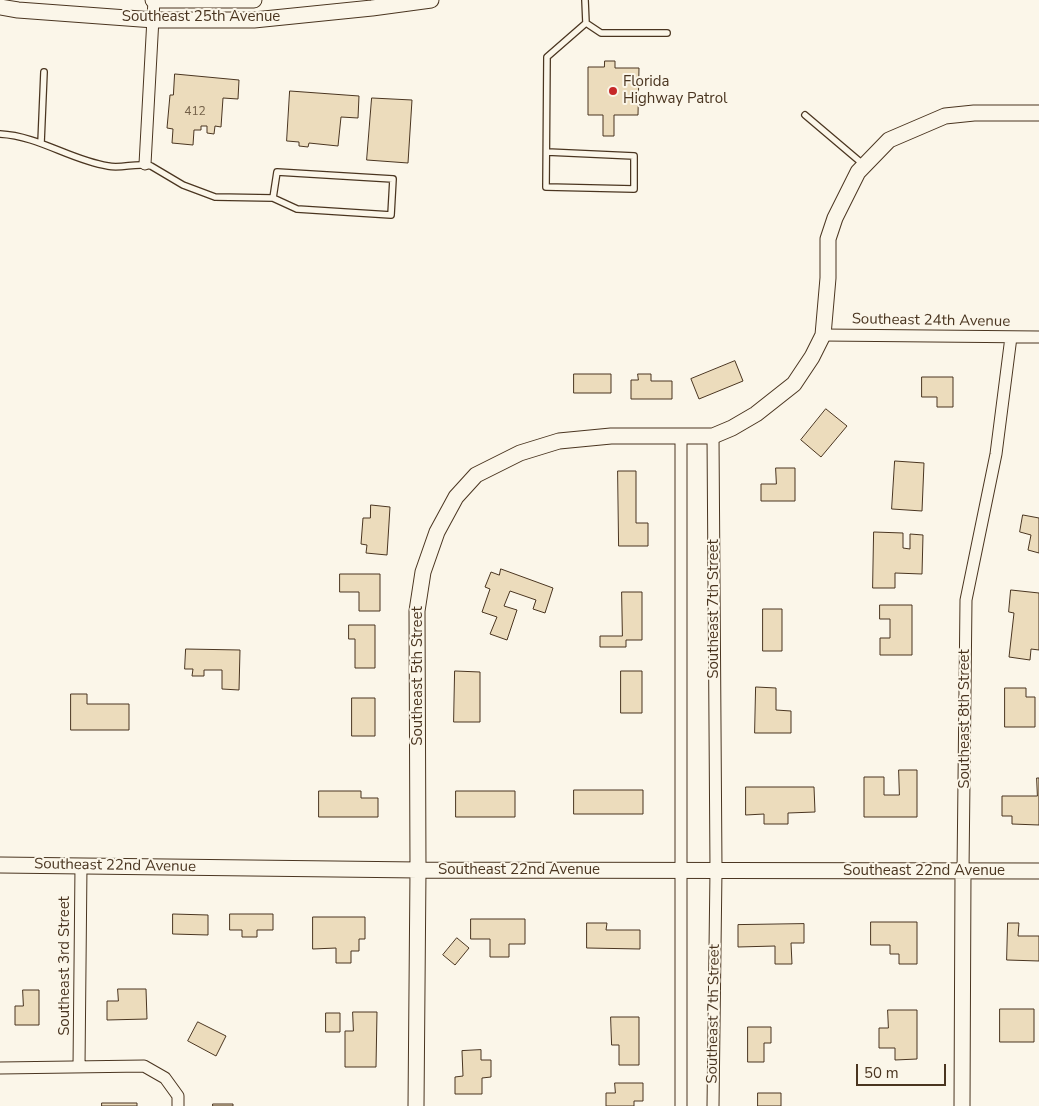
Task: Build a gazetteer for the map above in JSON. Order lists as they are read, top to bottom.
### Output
{
  "streets": {
    "street": [
      "Southeast 25th Avenue",
      "Southeast 24th Avenue",
      "Southeast 7th Street",
      "Southeast 5th Street",
      "Southeast 8th Street",
      "Southeast 22nd Avenue",
      "Southeast 3rd Street"
    ]
  },
  "crossings": [
    ["Southeast 24th Avenue", "Southeast 8th Street"],
    ["Southeast 7th Street", "Southeast 5th Street"],
    ["Southeast 7th Street", "Southeast 22nd Avenue"],
    ["Southeast 5th Street", "Southeast 22nd Avenue"],
    ["Southeast 8th Street", "Southeast 22nd Avenue"],
    ["Southeast 22nd Avenue", "Southeast 3rd Street"]
  ],
  "places": ["Florida Highway Patrol"],
  "house_numbers": ["412"],
  "scale_bar": "50 m"
}
